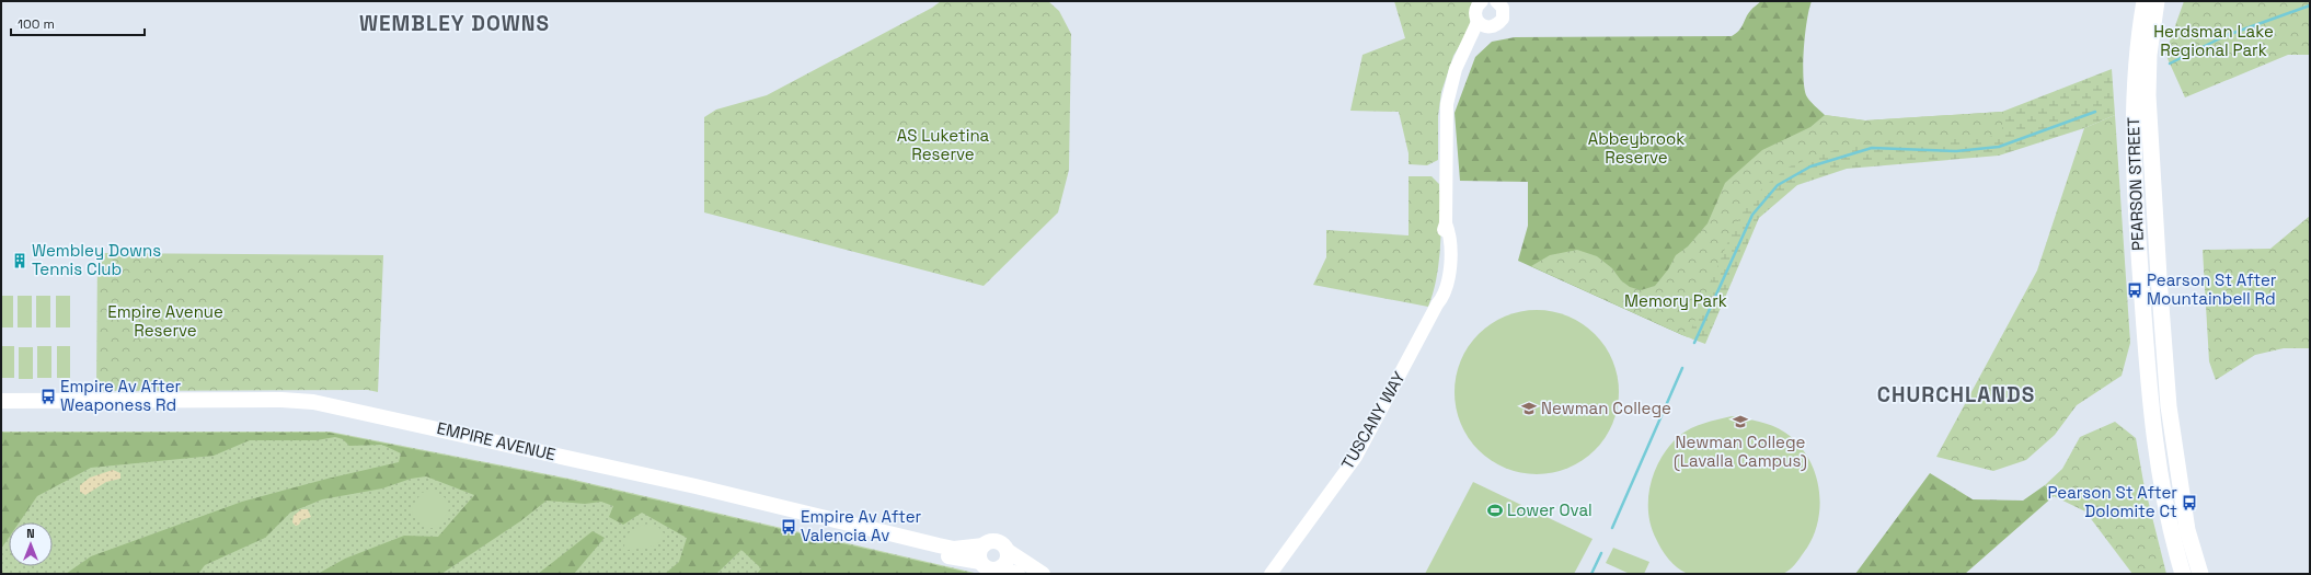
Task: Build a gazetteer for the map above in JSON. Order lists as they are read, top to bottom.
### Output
{
  "streets": {
    "main road": ["PEARSON STREET", "EMPIRE AVENUE"],
    "street": ["TUSCANY WAY"]
  },
  "districts": ["WEMBLEY DOWNS", "CHURCHLANDS"],
  "parks": [
    "Herdsman Lake Regional Park",
    "AS Luketina Reserve",
    "Abbeybrook Reserve",
    "Memory Park",
    "Empire Avenue Reserve"
  ],
  "places": {
    "building": ["Wembley Downs Tennis Club"],
    "bus stop": [
      "Pearson St After Mountainbell Rd",
      "Empire Av After Weaponess Rd",
      "Pearson St After Dolomite Ct",
      "Empire Av After Valencia Av"
    ],
    "school or university": ["Newman College", "Newman College (Lavalla Campus)"],
    "sports": ["Lower Oval"]
  },
  "scale_bar": "100 m",
  "north": "top"
}
